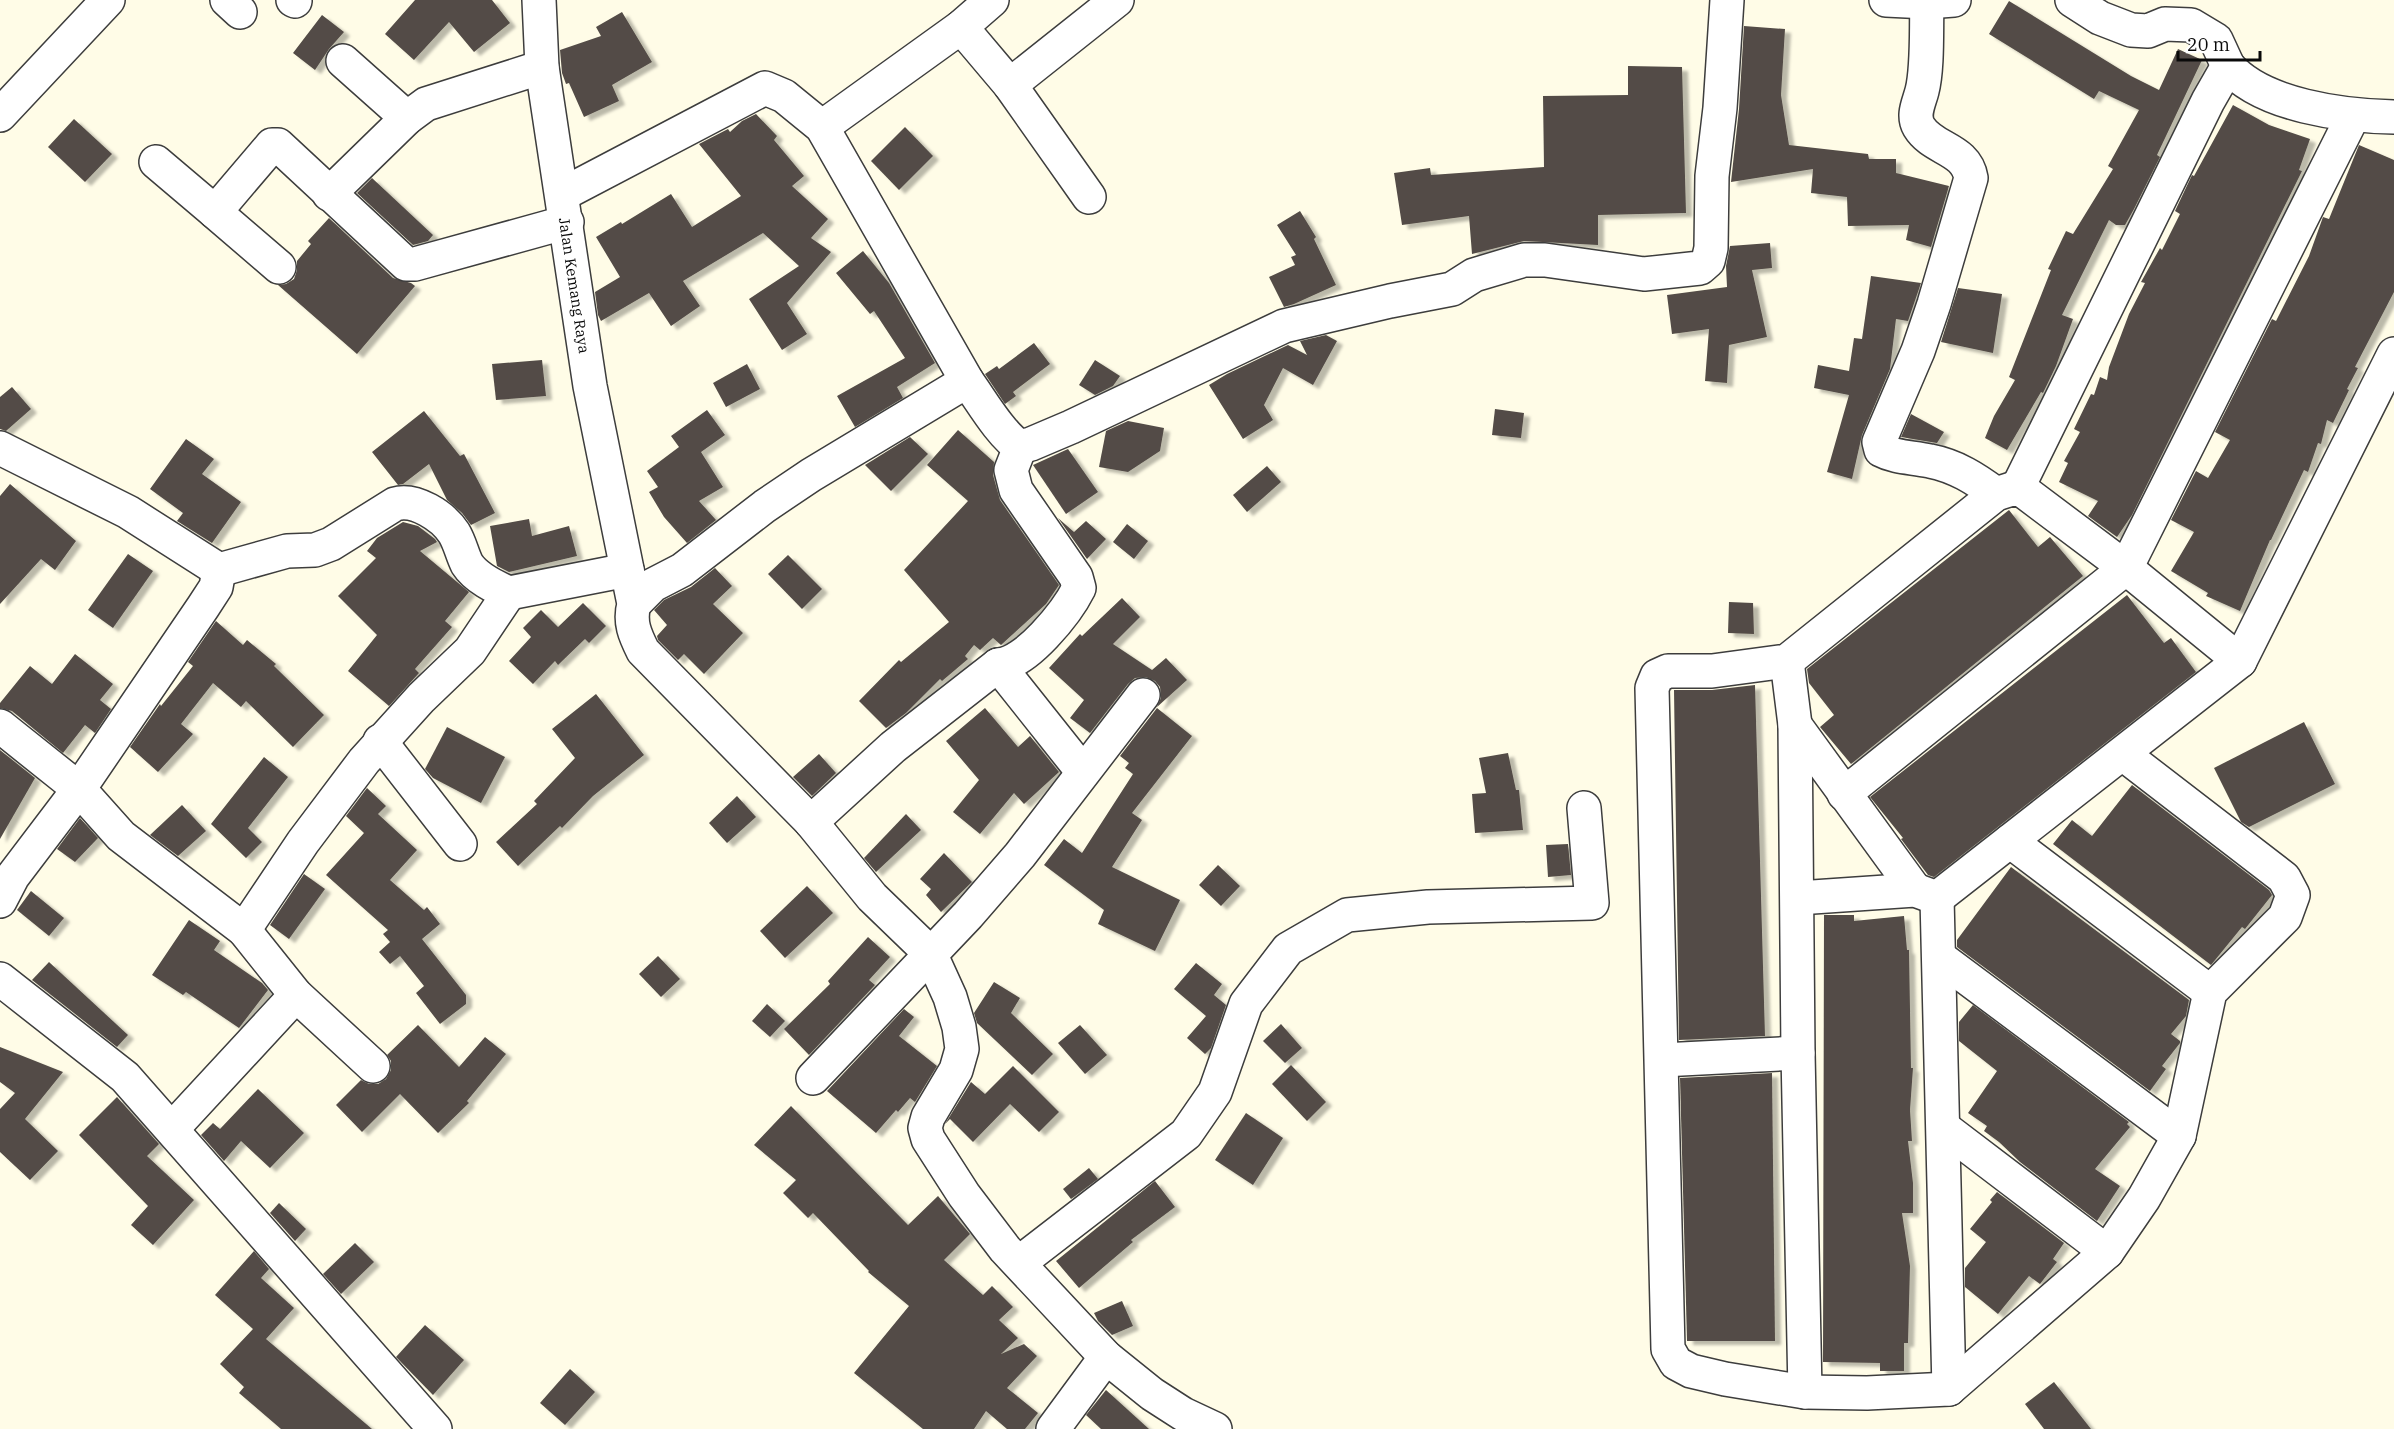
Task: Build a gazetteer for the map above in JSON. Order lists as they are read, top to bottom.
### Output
{
  "streets": {
    "street": ["Jalan Kemang Raya"]
  },
  "scale_bar": "20 m"
}
